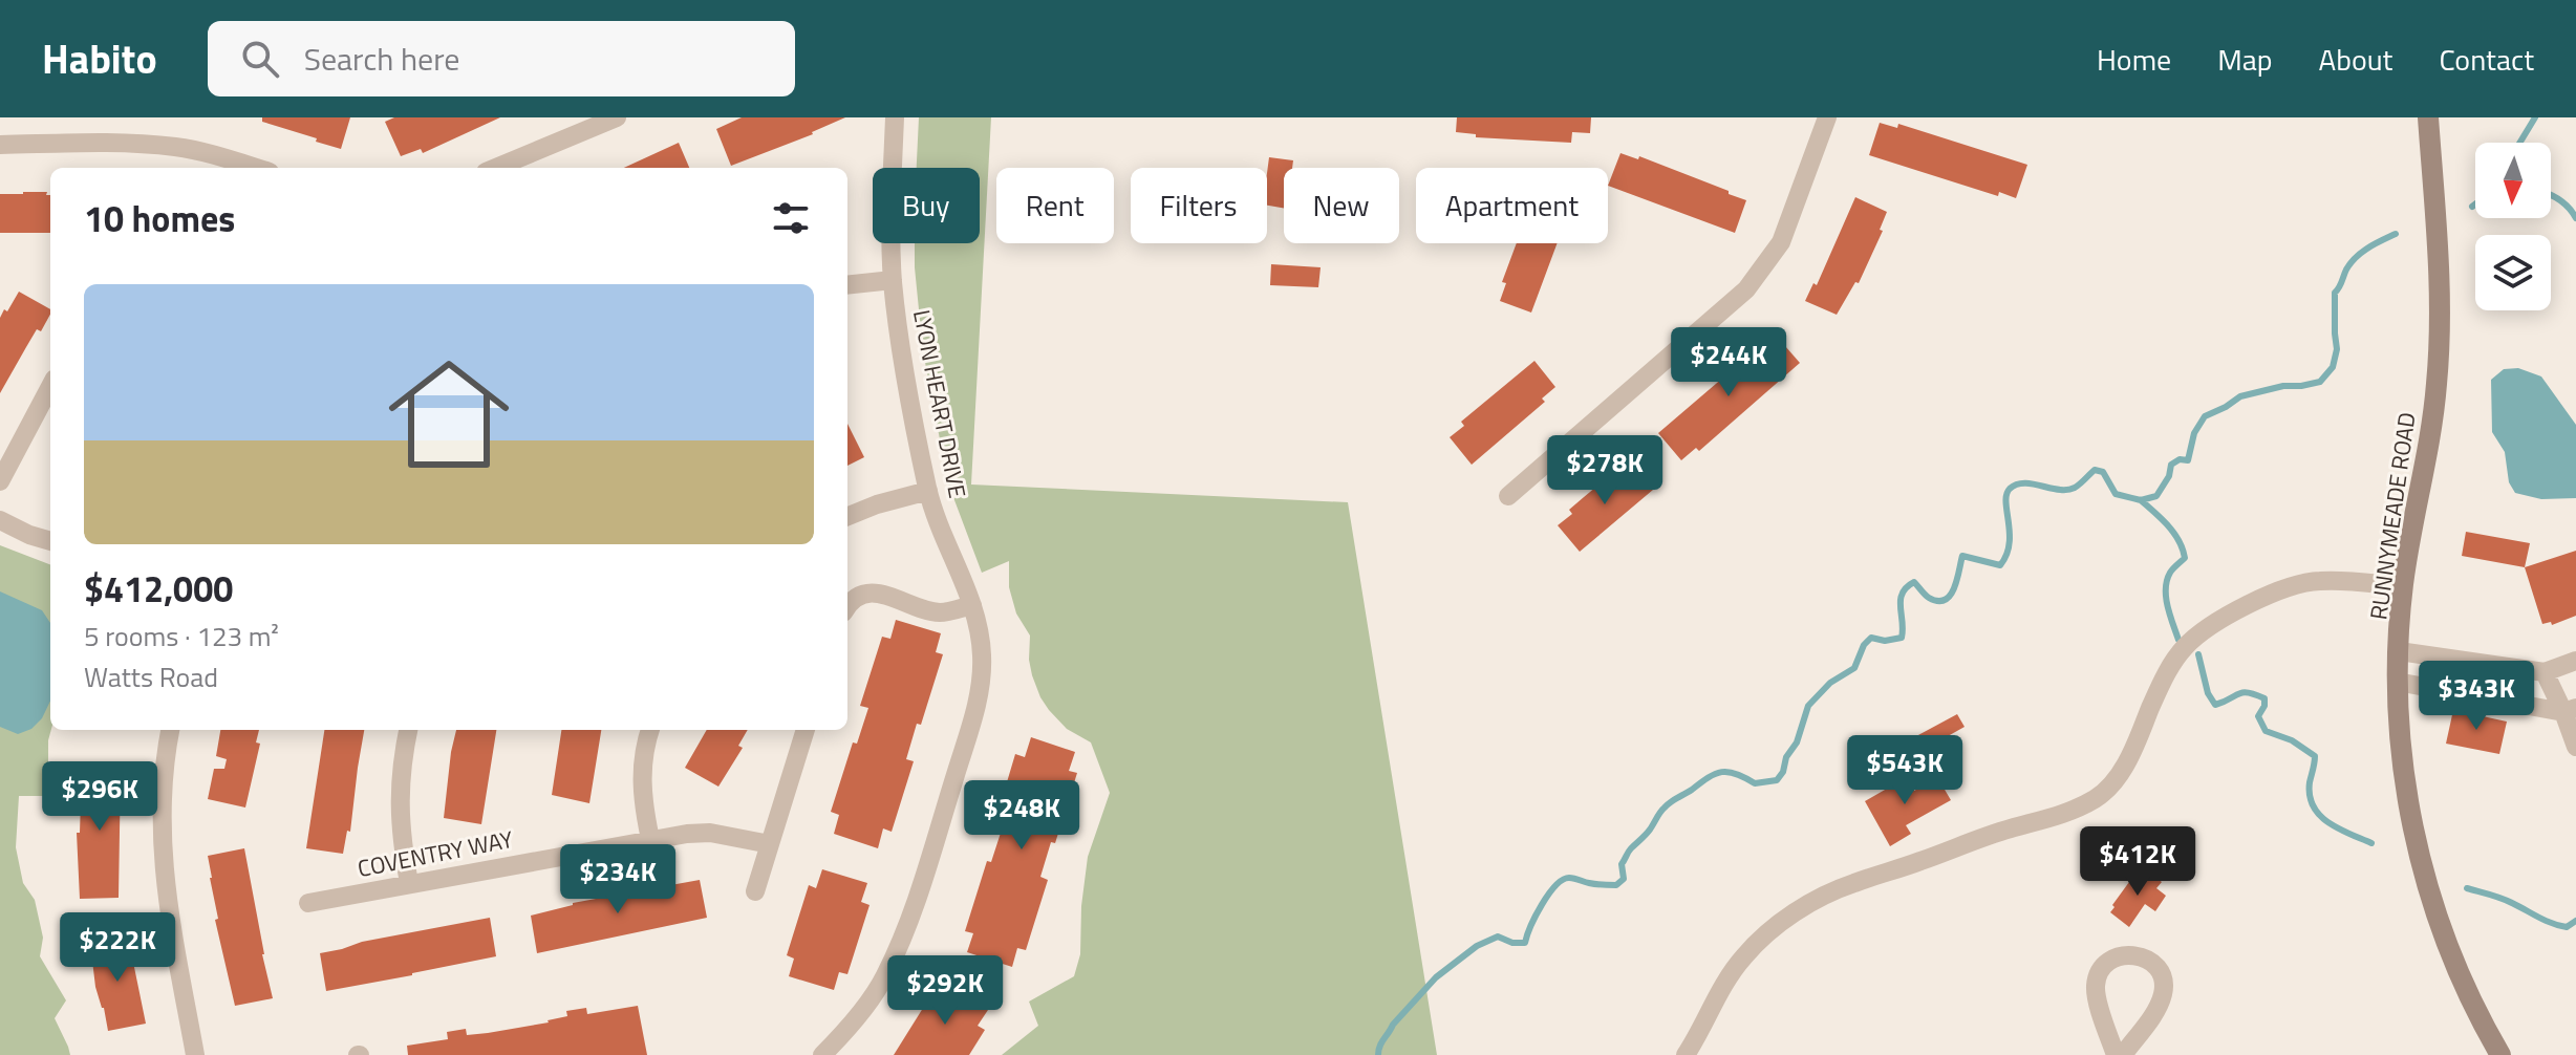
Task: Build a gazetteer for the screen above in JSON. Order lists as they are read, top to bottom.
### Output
{
  "streets": {
    "street": ["LYON HEART DRIVE", "RUNNYMEADE ROAD", "COVENTRY WAY"]
  },
  "north": "bottom",
  "page": {
    "header": "Habito",
    "search": "Search here",
    "nav": [
      "Home",
      "Map",
      "About",
      "Contact"
    ],
    "chip": [
      "Buy",
      "Rent",
      "Filters",
      "New",
      "Apartment"
    ],
    "heading": "10 homes",
    "list": [
      {
        "name": "$412,000",
        "note": "5 rooms · 123 m² · Watts Road"
      }
    ],
    "price": [
      "$244K",
      "$278K",
      "$343K",
      "$543K",
      "$296K",
      "$248K",
      "$412K",
      "$234K",
      "$222K",
      "$292K"
    ]
  }
}
